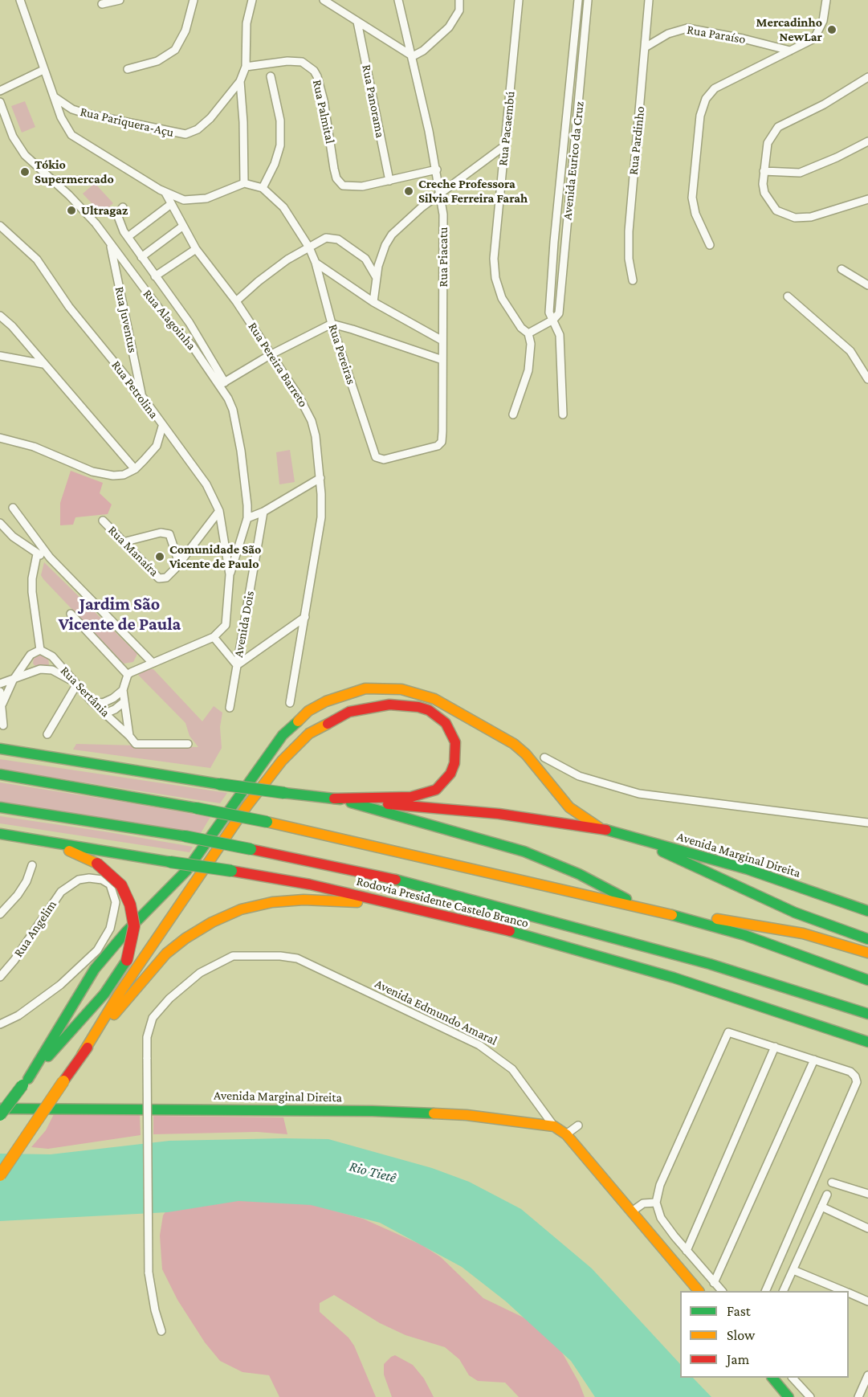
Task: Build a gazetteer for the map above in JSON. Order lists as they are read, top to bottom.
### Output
{
  "streets": {
    "main road": ["Avenida Marginal Direita", "Rodovia Presidente Castelo Branco", "Avenida Edmundo Amaral"],
    "street": [
      "Rua Paraíso",
      "Rua Panorama",
      "Rua Palmital",
      "Rua Pariquera-Açu",
      "Rua Pacaembú",
      "Rua Pardinho",
      "Avenida Eurico da Cruz",
      "Rua Piacatu",
      "Rua Juventus",
      "Rua Alagoinha",
      "Rua Pereiras",
      "Rua Pereira Barreto",
      "Rua Petrolina",
      "Rua Manaíra",
      "Avenida Dois",
      "Rua Sertânia",
      "Rua Angelim"
    ]
  },
  "crossings": [
    ["Rua Paraíso", "Rua Pardinho"],
    ["Rua Panorama", "Rua Palmital"],
    ["Rua Palmital", "Rua Piacatu"],
    ["Rua Piacatu", "Rua Pereiras"],
    ["Rua Juventus", "Rua Alagoinha"],
    ["Rua Juventus", "Rua Petrolina"],
    ["Rua Alagoinha", "Rua Petrolina"],
    ["Rua Petrolina", "Rua Manaíra"],
    ["Avenida Marginal Direita", "Avenida Edmundo Amaral"]
  ],
  "districts": ["Jardim São Vicente de Paula"],
  "water": ["Rio Tietê"],
  "places": [
    "Mercadinho NewLar",
    "Tókio Supermercado",
    "Creche Professora Silvia Ferreira Farah",
    "Ultragaz",
    "Comunidade São Vicente de Paulo"
  ],
  "legend": ["Fast", "Slow", "Jam"]
}
